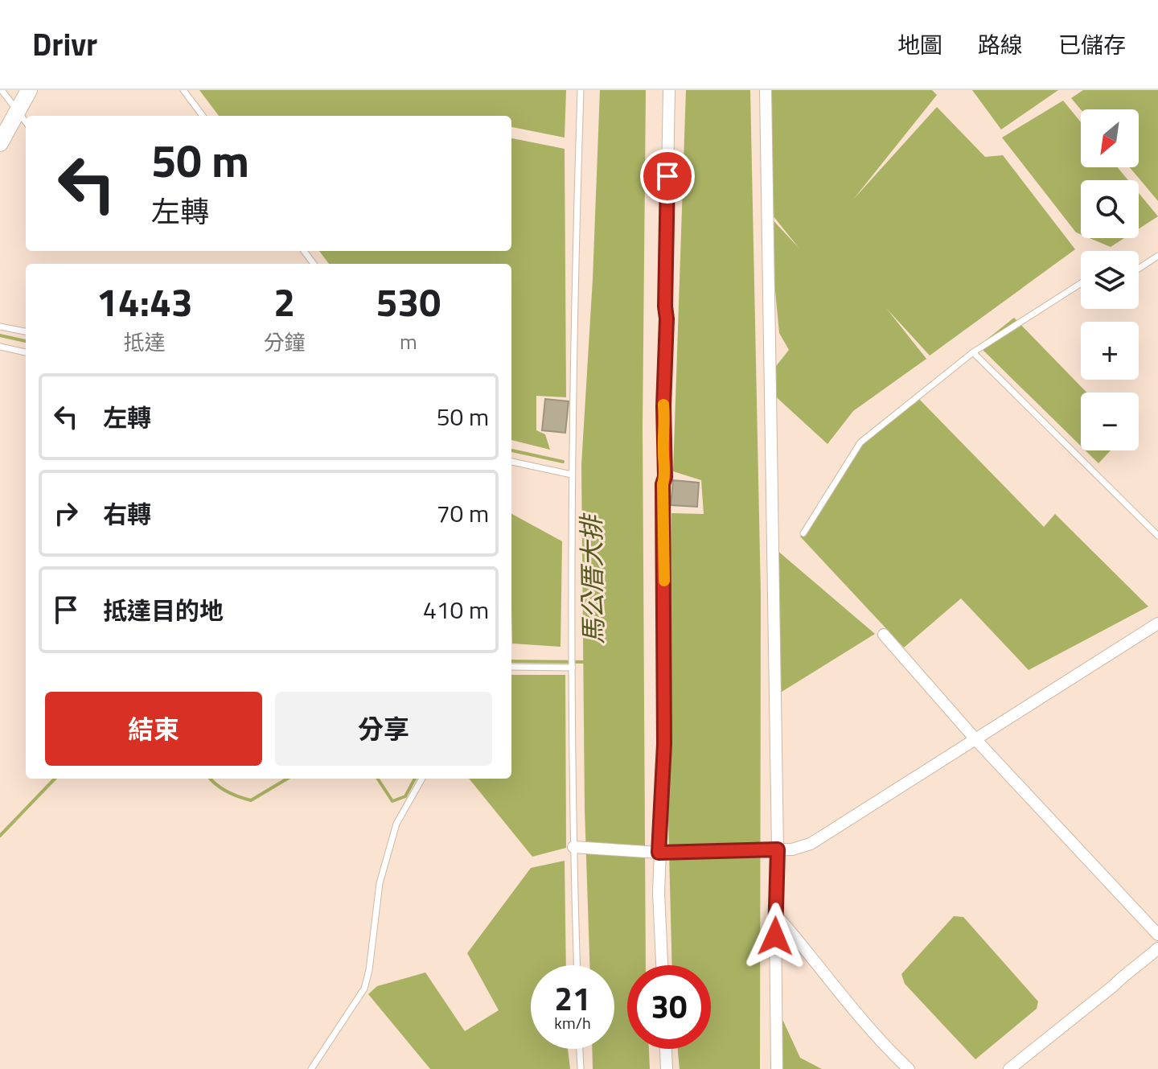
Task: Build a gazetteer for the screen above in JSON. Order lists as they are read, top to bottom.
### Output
{
  "water": ["馬公厝大排"],
  "north": "bottom left",
  "page": {
    "header": "Drivr",
    "nav": ["地圖", "路線", "已儲存"],
    "map_buttons": ["+", "−"],
    "turn": ["50 m", "左轉"],
    "eta": [
      "14:43",
      "抵達",
      "2",
      "分鐘",
      "530",
      "m"
    ],
    "list": [
      {
        "name": "左轉",
        "value": "50 m"
      },
      {
        "name": "右轉",
        "value": "70 m"
      },
      {
        "name": "抵達目的地",
        "value": "410 m"
      }
    ],
    "buttons": ["結束", "分享"],
    "speed": "21 km/h",
    "limit": "30"
  }
}
